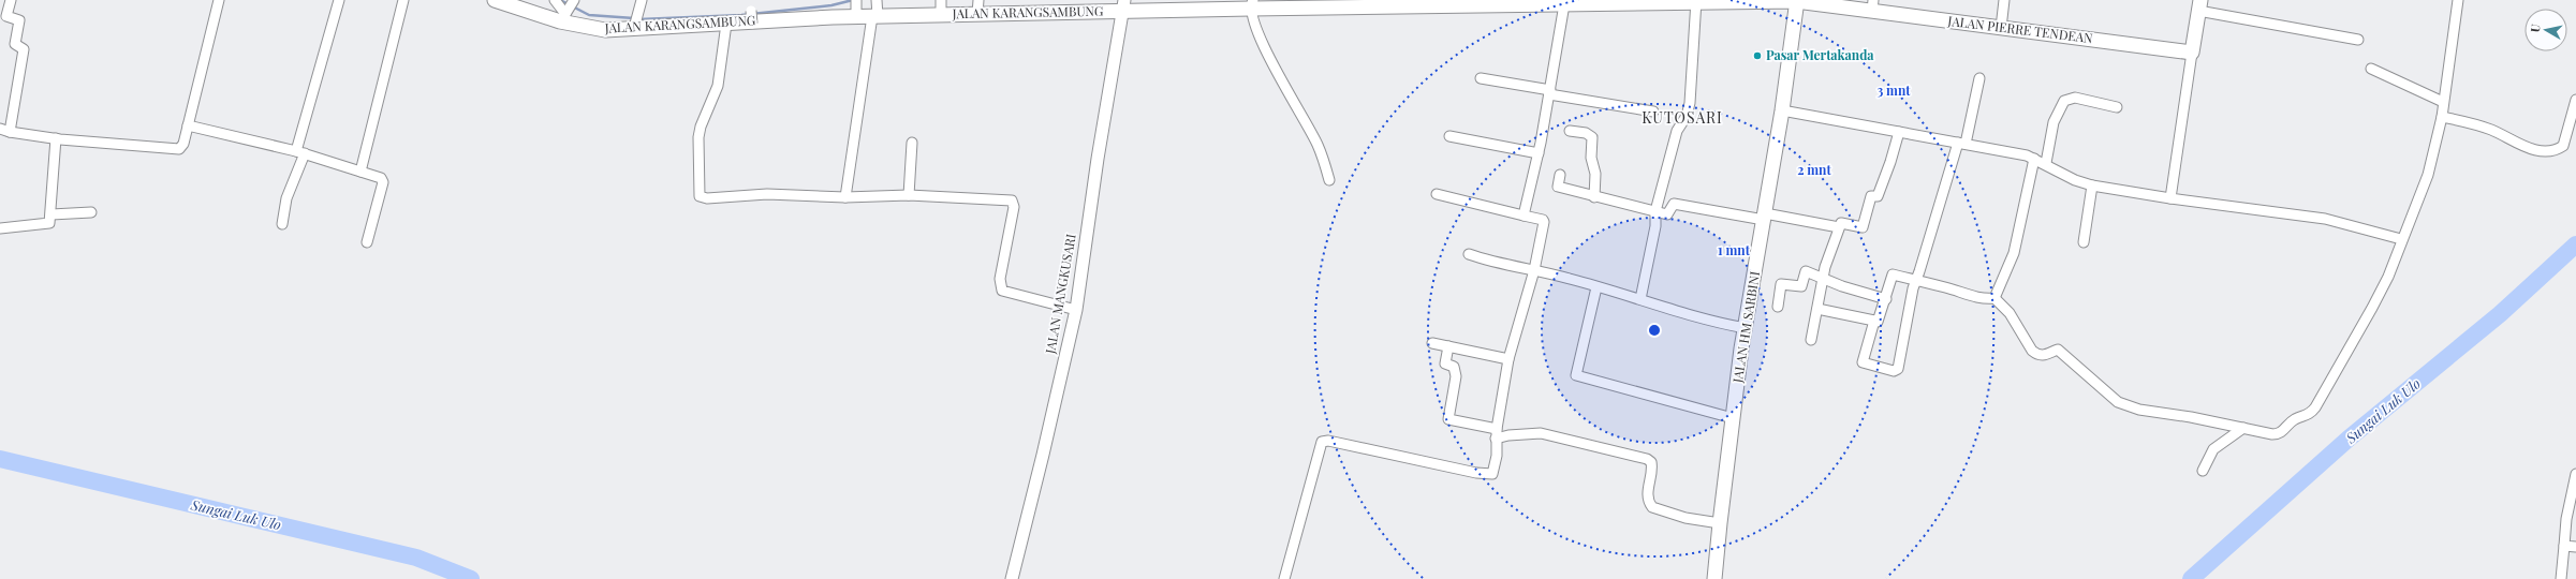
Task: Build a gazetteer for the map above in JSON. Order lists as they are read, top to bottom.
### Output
{
  "streets": {
    "main road": ["JALAN KARANGSAMBUNG", "JALAN PIERRE TENDEAN", "JALAN HM SARBINI"],
    "street": ["JALAN MANGKUSARI"]
  },
  "crossings": [
    ["JALAN KARANGSAMBUNG", "JALAN PIERRE TENDEAN"],
    ["JALAN KARANGSAMBUNG", "JALAN MANGKUSARI"],
    ["JALAN KARANGSAMBUNG", "JALAN HM SARBINI"],
    ["JALAN PIERRE TENDEAN", "JALAN HM SARBINI"]
  ],
  "districts": ["KUTOSARI"],
  "water": ["Sungai Luk Ulo"],
  "places": ["Pasar Mertakanda"],
  "north": "left",
  "rings": ["3 mnt", "2 mnt", "1 mnt"]
}
